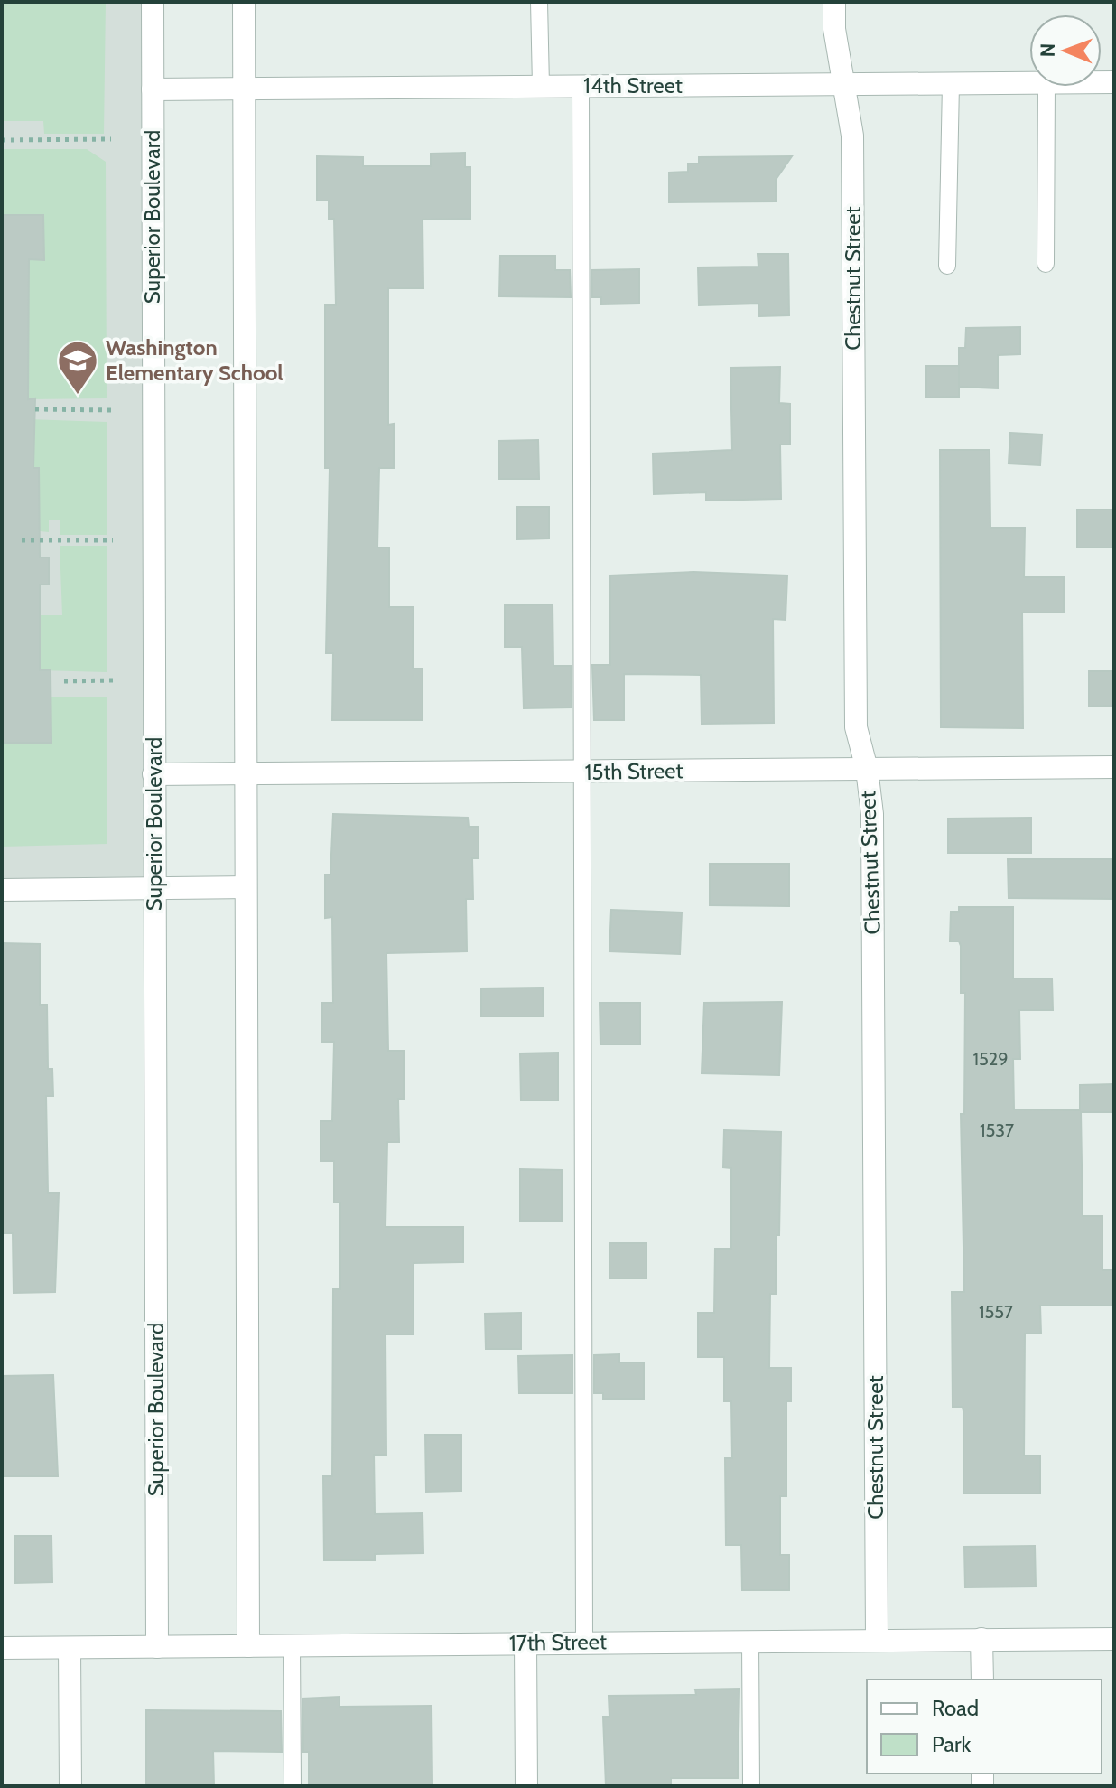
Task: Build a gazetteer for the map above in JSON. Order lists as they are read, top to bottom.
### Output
{
  "streets": {
    "street": [
      "14th Street",
      "Superior Boulevard",
      "Chestnut Street",
      "15th Street",
      "17th Street"
    ]
  },
  "crossings": [
    ["14th Street", "Superior Boulevard"],
    ["14th Street", "Chestnut Street"],
    ["Superior Boulevard", "15th Street"],
    ["Superior Boulevard", "17th Street"],
    ["Chestnut Street", "15th Street"],
    ["Chestnut Street", "17th Street"]
  ],
  "places": {
    "school or university": ["Washington Elementary School"]
  },
  "house_numbers": ["1529", "1537", "1557"],
  "legend": ["Road", "Park"],
  "north": "left"
}
